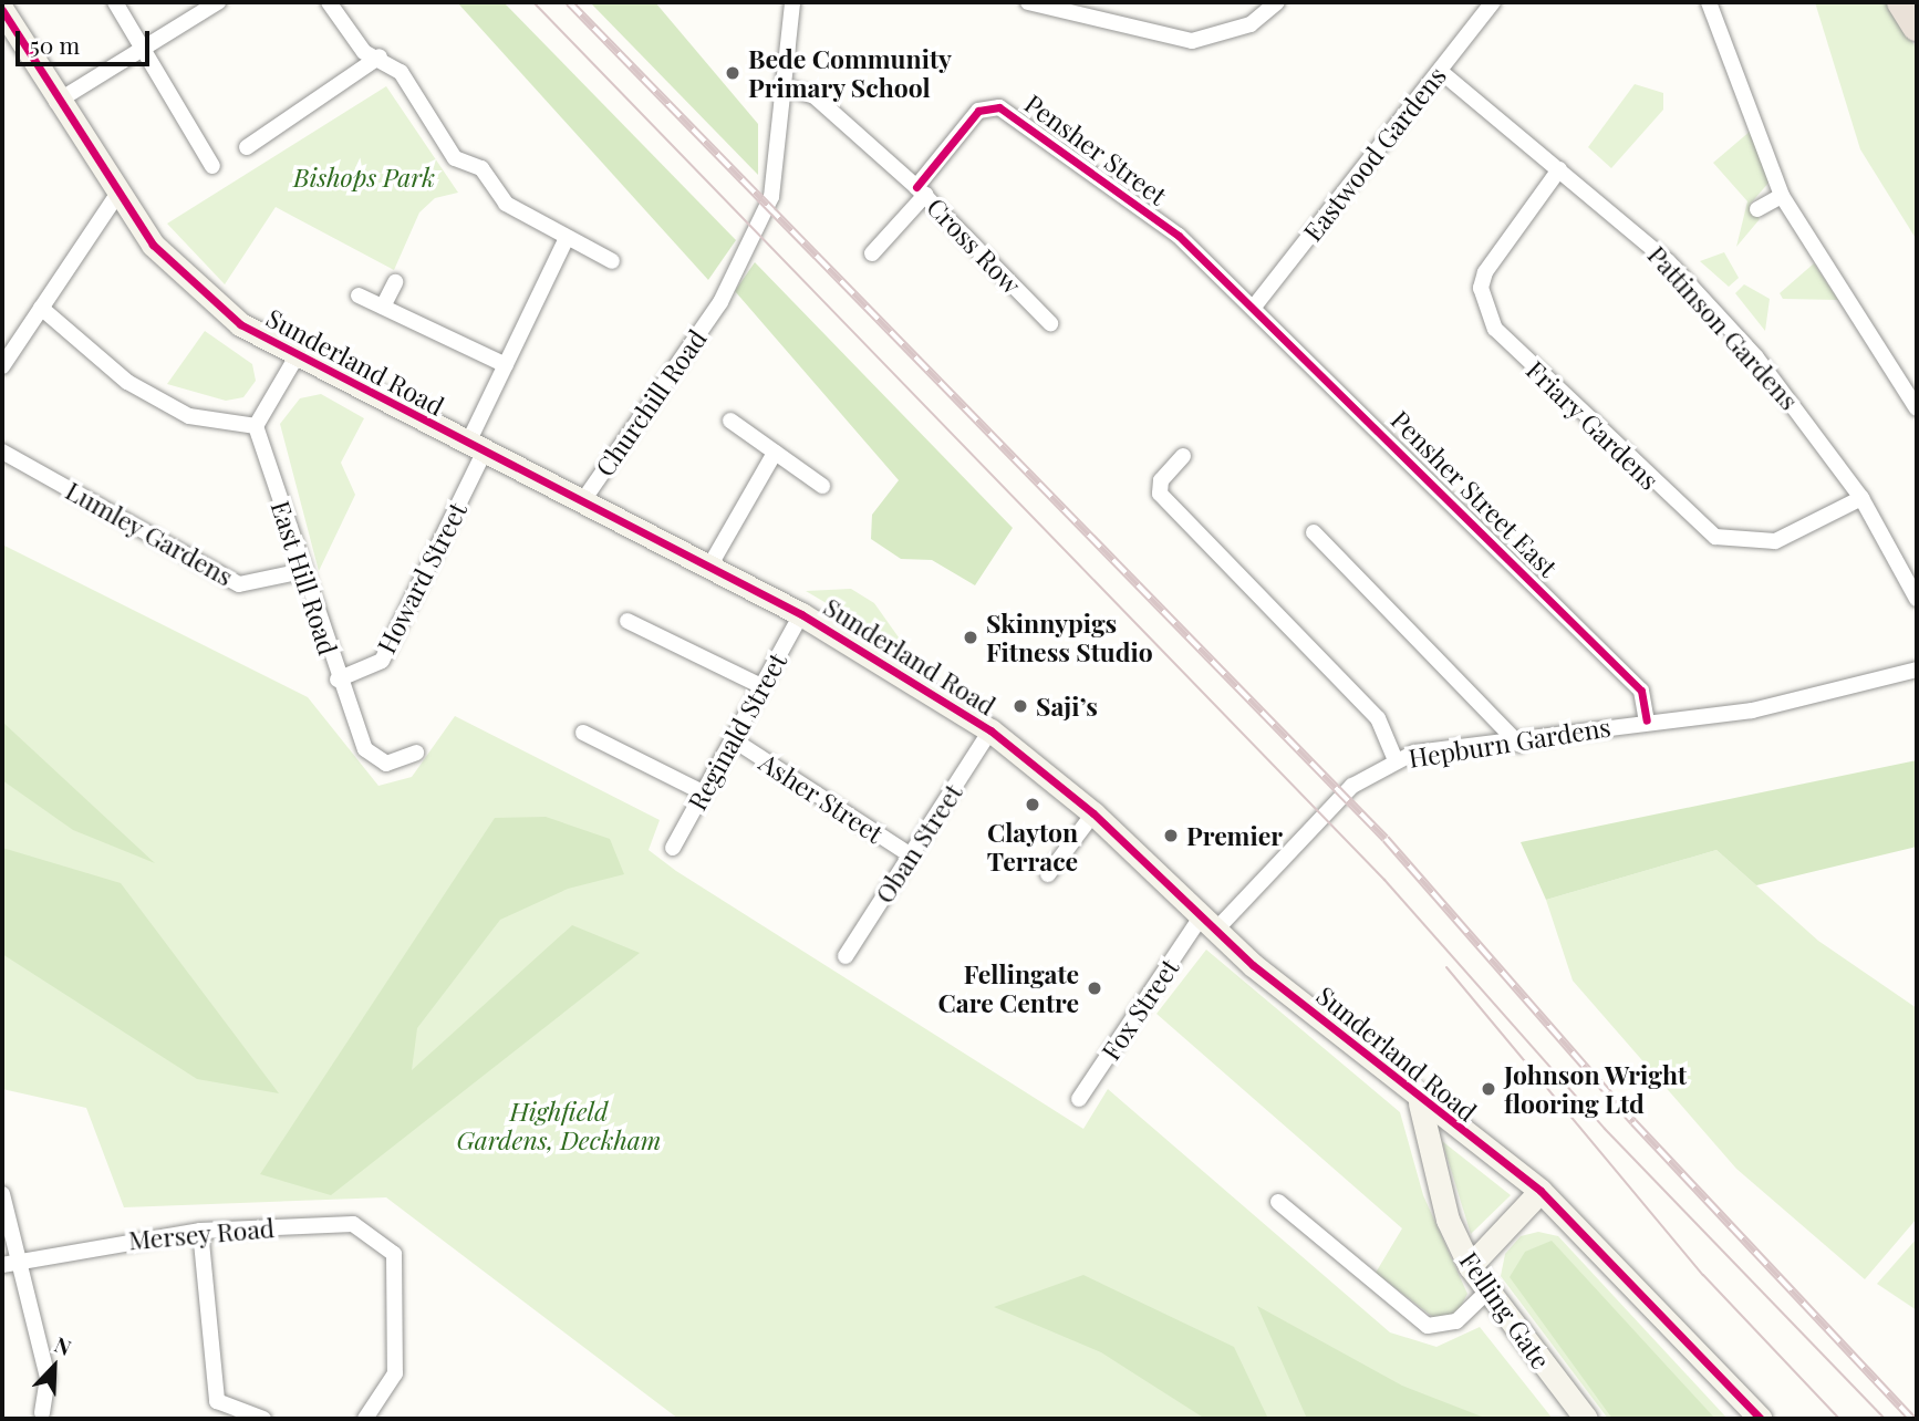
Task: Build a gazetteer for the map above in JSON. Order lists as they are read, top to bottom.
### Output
{
  "streets": {
    "main road": ["Sunderland Road", "Felling Gate"],
    "street": [
      "Pensher Street",
      "Eastwood Gardens",
      "Cross Row",
      "Pattinson Gardens",
      "Churchill Road",
      "Friary Gardens",
      "Pensher Street East",
      "Lumley Gardens",
      "East Hill Road",
      "Howard Street",
      "Reginald Street",
      "Hepburn Gardens",
      "Asher Street",
      "Oban Street",
      "Fox Street",
      "Mersey Road"
    ]
  },
  "crossings": [
    ["Pensher Street", "Eastwood Gardens"],
    ["Pensher Street", "Cross Row"],
    ["Pensher Street", "Pensher Street East"],
    ["Eastwood Gardens", "Pattinson Gardens"],
    ["Eastwood Gardens", "Pensher Street East"],
    ["Cross Row", "Churchill Road"],
    ["Pattinson Gardens", "Friary Gardens"],
    ["Sunderland Road", "Churchill Road"],
    ["Sunderland Road", "Howard Street"],
    ["Sunderland Road", "Reginald Street"],
    ["Sunderland Road", "Hepburn Gardens"],
    ["Sunderland Road", "Oban Street"],
    ["Sunderland Road", "Fox Street"],
    ["Sunderland Road", "Felling Gate"],
    ["Pensher Street East", "Hepburn Gardens"],
    ["Lumley Gardens", "East Hill Road"],
    ["East Hill Road", "Howard Street"],
    ["Reginald Street", "Asher Street"],
    ["Hepburn Gardens", "Fox Street"],
    ["Asher Street", "Oban Street"]
  ],
  "parks": ["Bishops Park", "Highfield Gardens, Deckham"],
  "places": [
    "Bede Community Primary School",
    "Skinnypigs Fitness Studio",
    "Saji’s",
    "Clayton Terrace",
    "Premier",
    "Fellingate Care Centre",
    "Johnson Wright flooring Ltd"
  ],
  "scale_bar": "50 m",
  "north": "top right"
}
